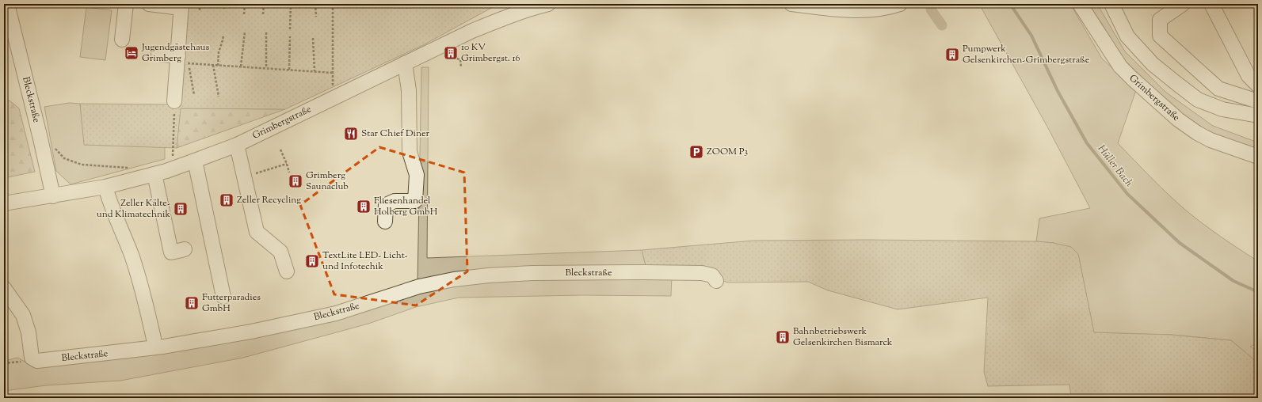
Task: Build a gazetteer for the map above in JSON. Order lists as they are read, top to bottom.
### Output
{
  "streets": {
    "street": ["Grimbergstraße", "Bleckstraße"]
  },
  "crossings": [
    ["Grimbergstraße", "Bleckstraße"]
  ],
  "water": ["Hüller Bach"],
  "places": {
    "hotel": ["Jugendgästehaus Grimberg"],
    "building": [
      "10 KV Grimbergst. 16",
      "Pumpwerk Gelsenkirchen-Grimbergstraße",
      "Grimberg Saunaclub",
      "Zeller Recycling",
      "Fliesenhandel Holberg GmbH",
      "Zeller Kälte- und Klimatechnik",
      "TextLite LED- Licht- und Infotechik",
      "Futterparadies GmbH",
      "Bahnbetriebswerk Gelsenkirchen Bismarck"
    ],
    "restaurant": ["Star Chief Diner"],
    "parking": ["ZOOM P3"]
  }
}
